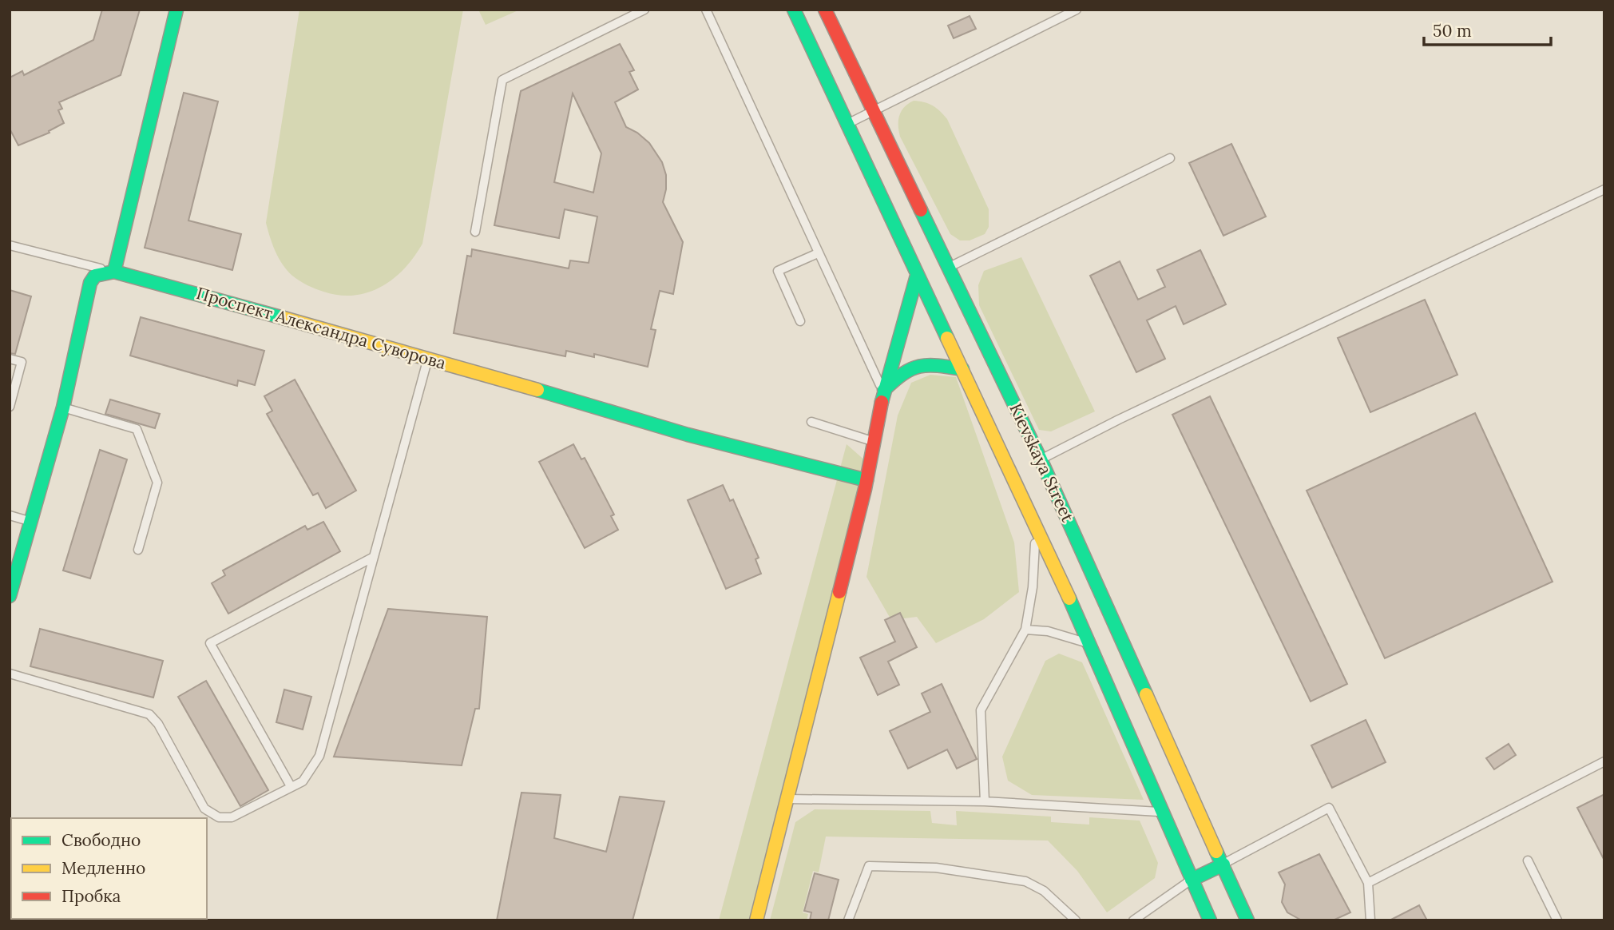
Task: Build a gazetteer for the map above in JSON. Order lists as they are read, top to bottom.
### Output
{
  "streets": {
    "main road": ["Проспект Александра Суворова", "Kievskaya Street"]
  },
  "legend": ["Свободно", "Медленно", "Пробка"],
  "scale_bar": "50 m"
}
